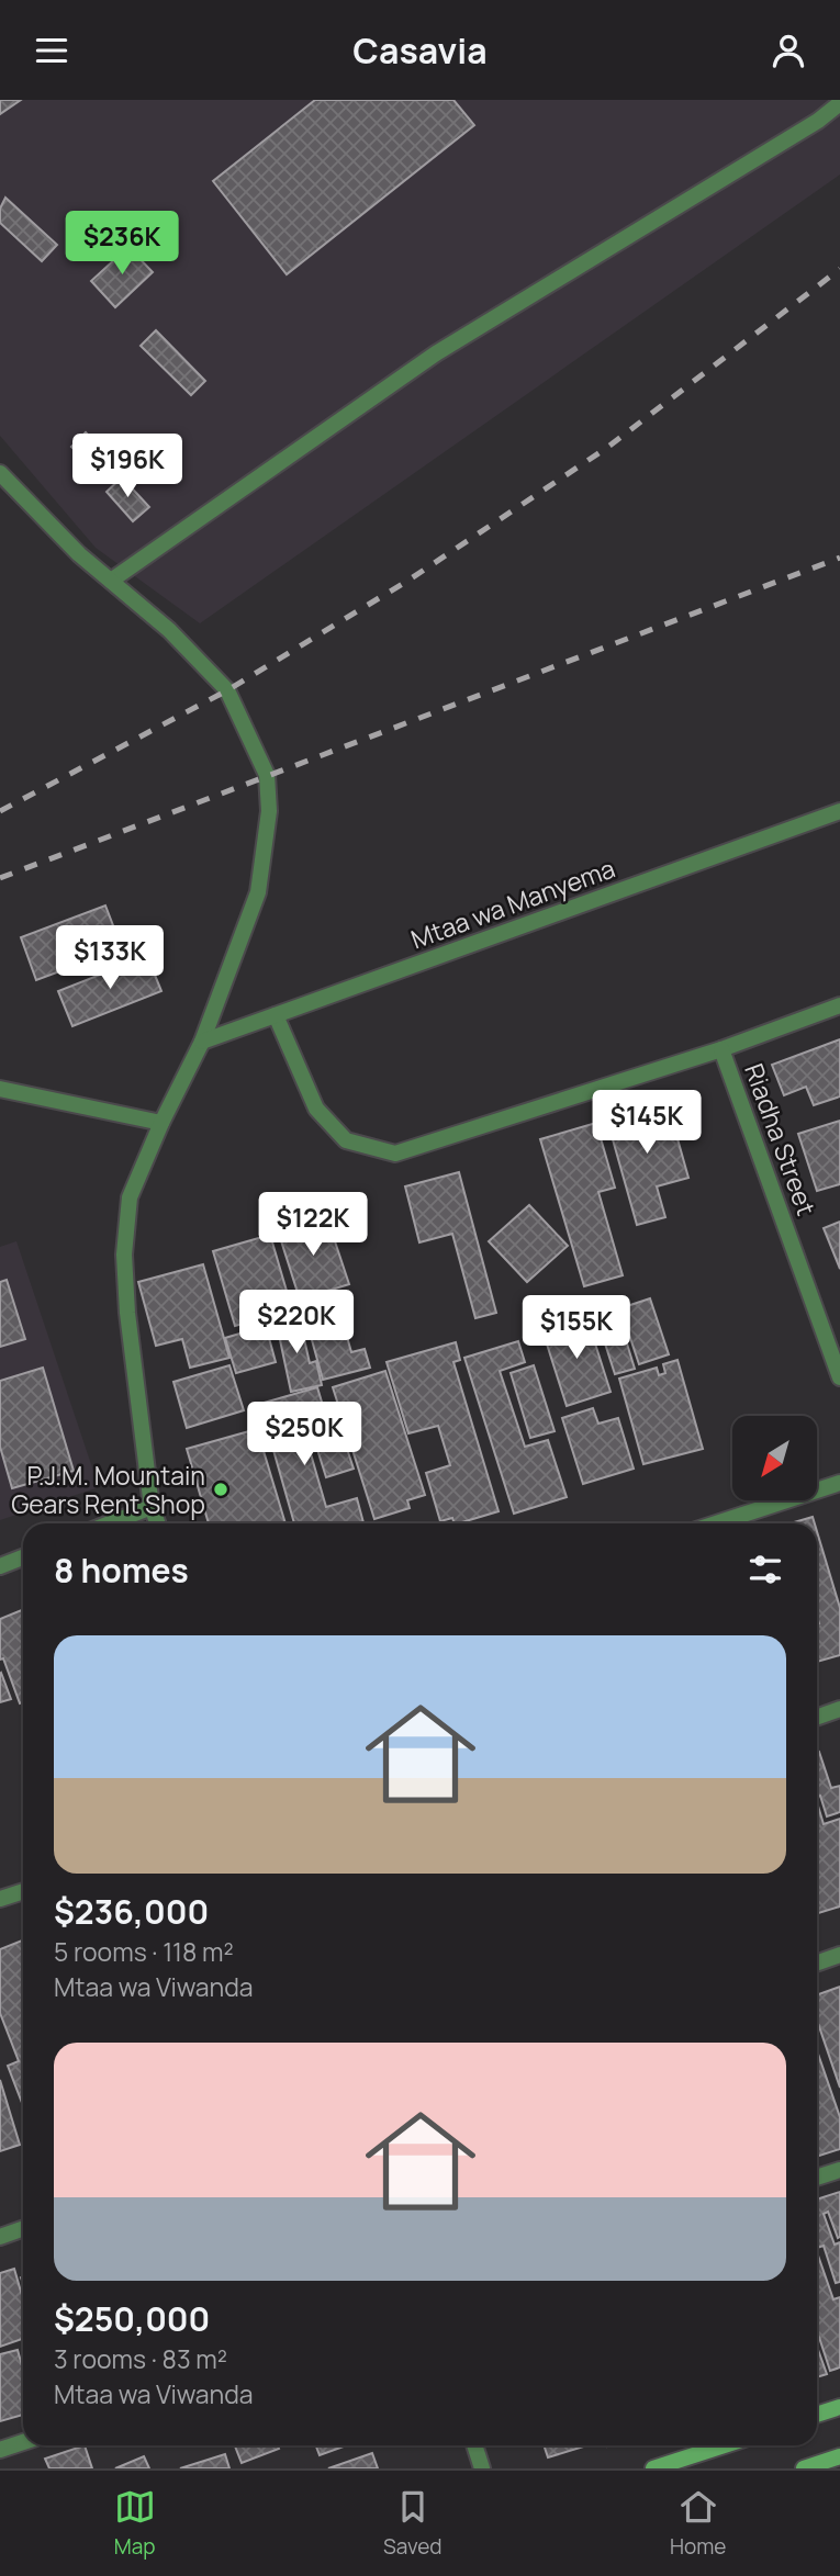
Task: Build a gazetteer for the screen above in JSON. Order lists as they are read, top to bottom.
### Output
{
  "streets": {
    "street": ["Mtaa wa Manyema", "Riadha Street"]
  },
  "places": ["P.J.M. Mountain Gears Rent Shop"],
  "north": "bottom left",
  "page": {
    "header": "Casavia",
    "price": [
      "$236K",
      "$196K",
      "$133K",
      "$145K",
      "$122K",
      "$220K",
      "$155K",
      "$250K"
    ],
    "heading": "8 homes",
    "list": [
      {
        "name": "$236,000",
        "note": "5 rooms · 118 m² · Mtaa wa Viwanda"
      },
      {
        "name": "$250,000",
        "note": "3 rooms · 83 m² · Mtaa wa Viwanda"
      }
    ],
    "tabs": ["Map", "Saved", "Home"]
  }
}
